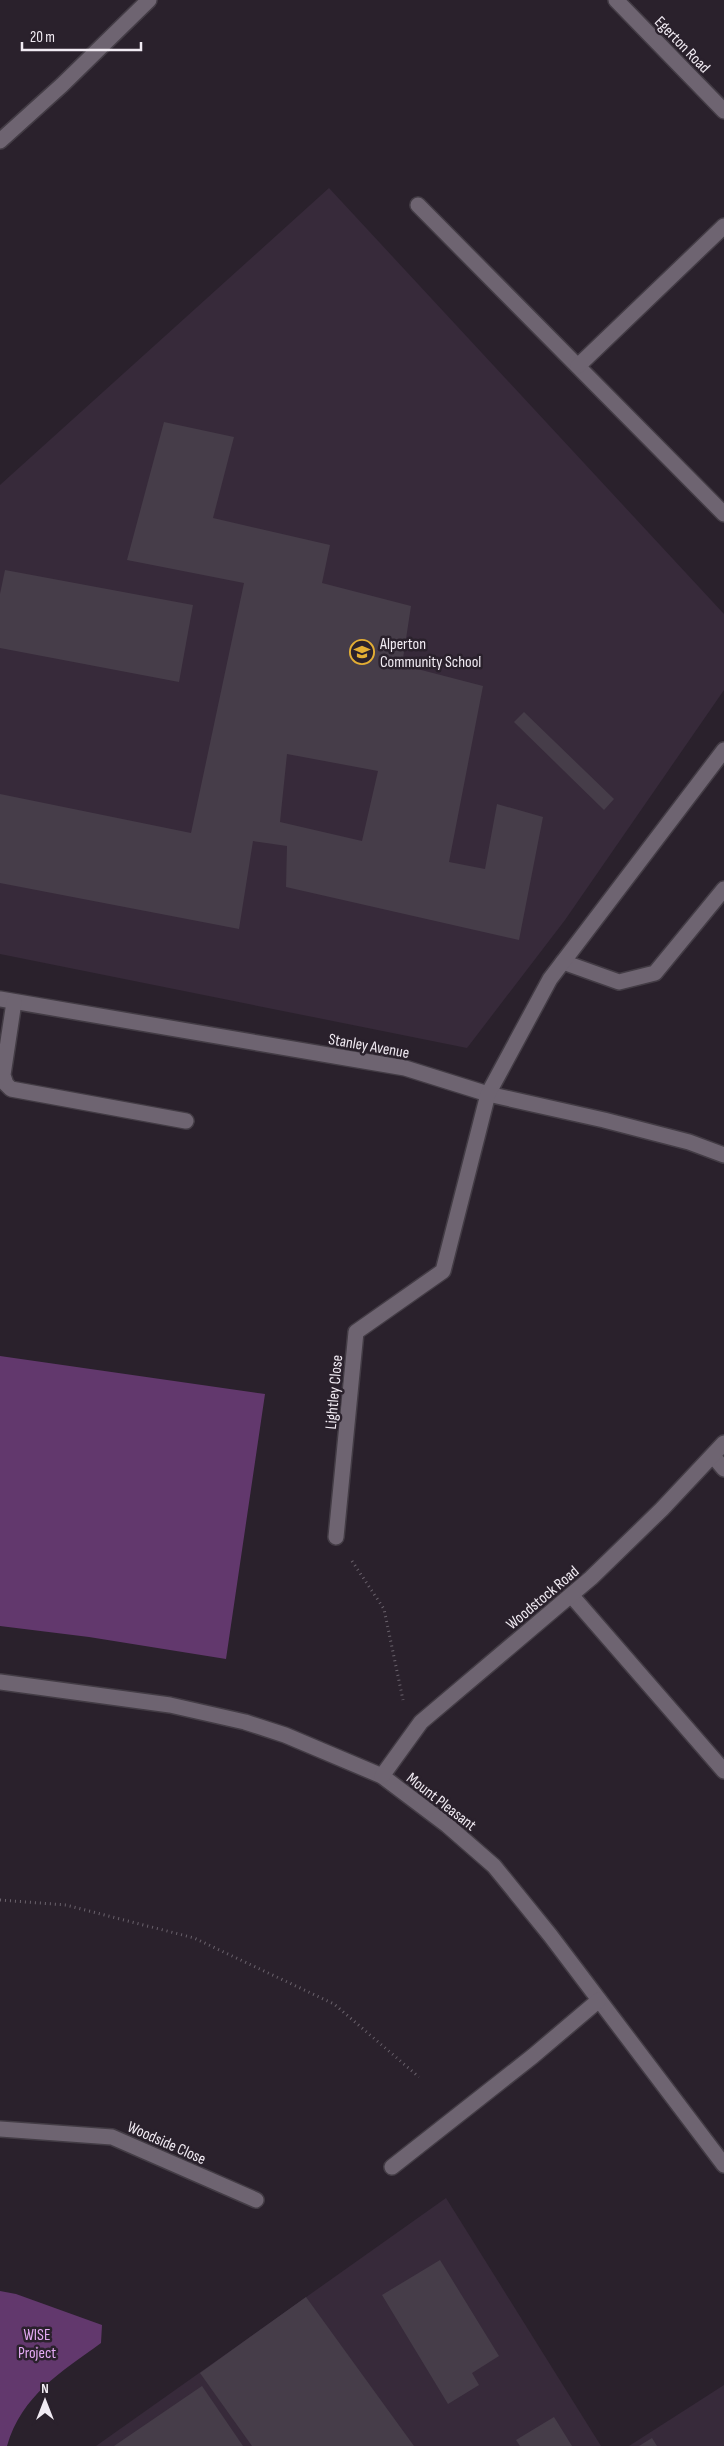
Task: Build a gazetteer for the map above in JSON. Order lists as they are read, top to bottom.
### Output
{
  "streets": {
    "street": [
      "Egerton Road",
      "Stanley Avenue",
      "Lightley Close",
      "Woodstock Road",
      "Mount Pleasant",
      "Woodside Close"
    ]
  },
  "crossings": [
    ["Stanley Avenue", "Lightley Close"],
    ["Woodstock Road", "Mount Pleasant"]
  ],
  "parks": ["WISE Project"],
  "places": {
    "school or university": ["Alperton Community School"]
  },
  "scale_bar": "20 m",
  "north": "top"
}
